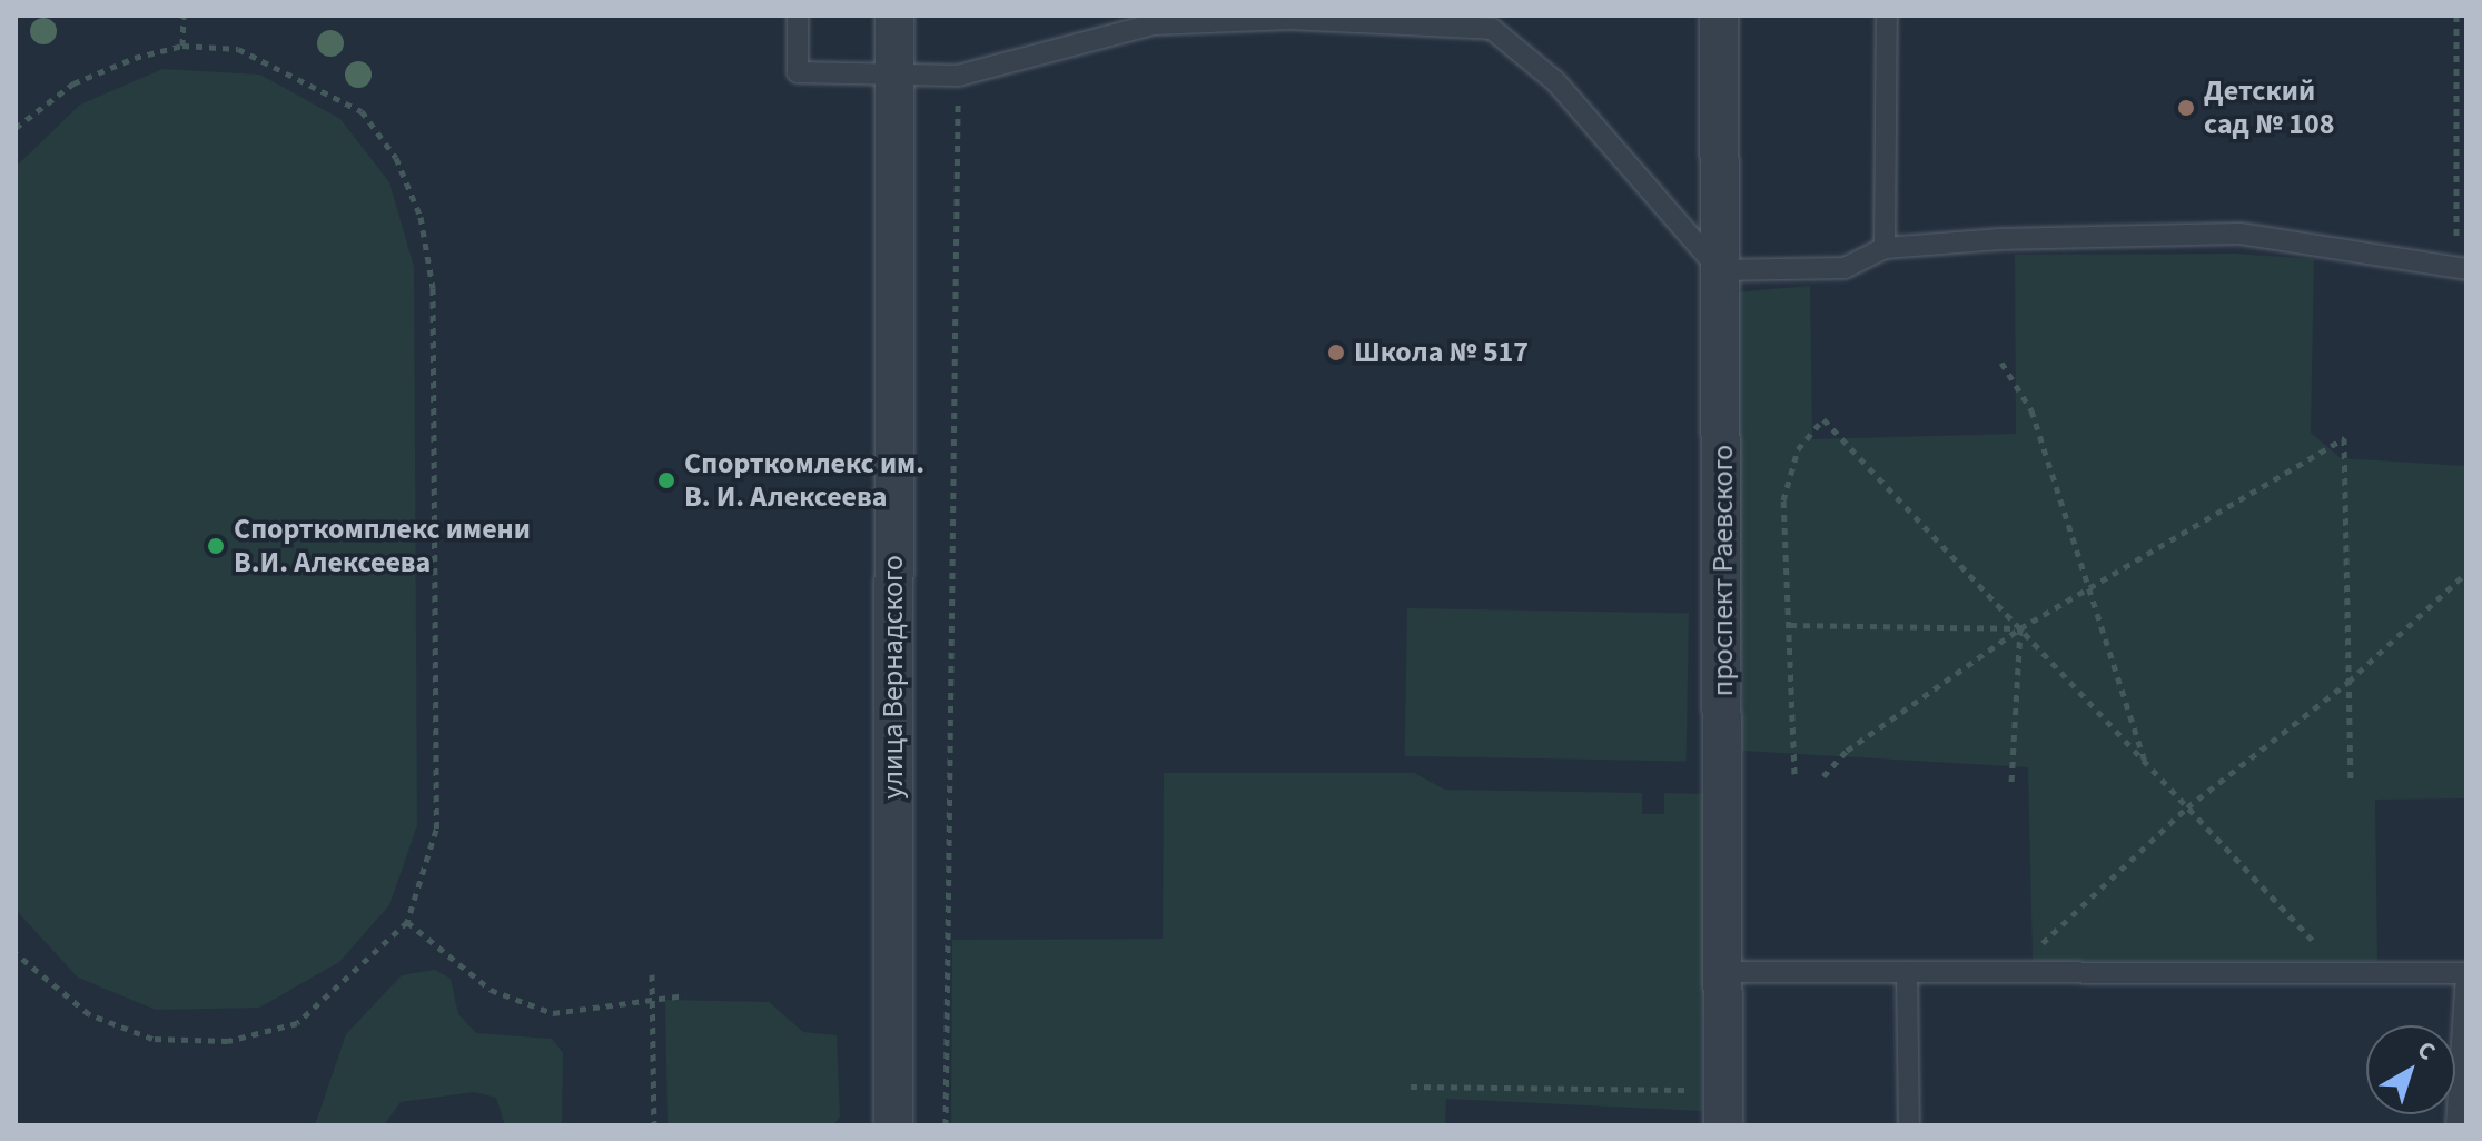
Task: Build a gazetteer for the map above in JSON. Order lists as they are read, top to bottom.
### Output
{
  "streets": {
    "street": ["проспект Раевского", "улица Вернадского"]
  },
  "places": [
    "Детский сад № 108",
    "Школа № 517",
    "Спорткомлекс им. В. И. Алексеева",
    "Спорткомплекс имени В.И. Алексеева"
  ],
  "north": "top right"
}
